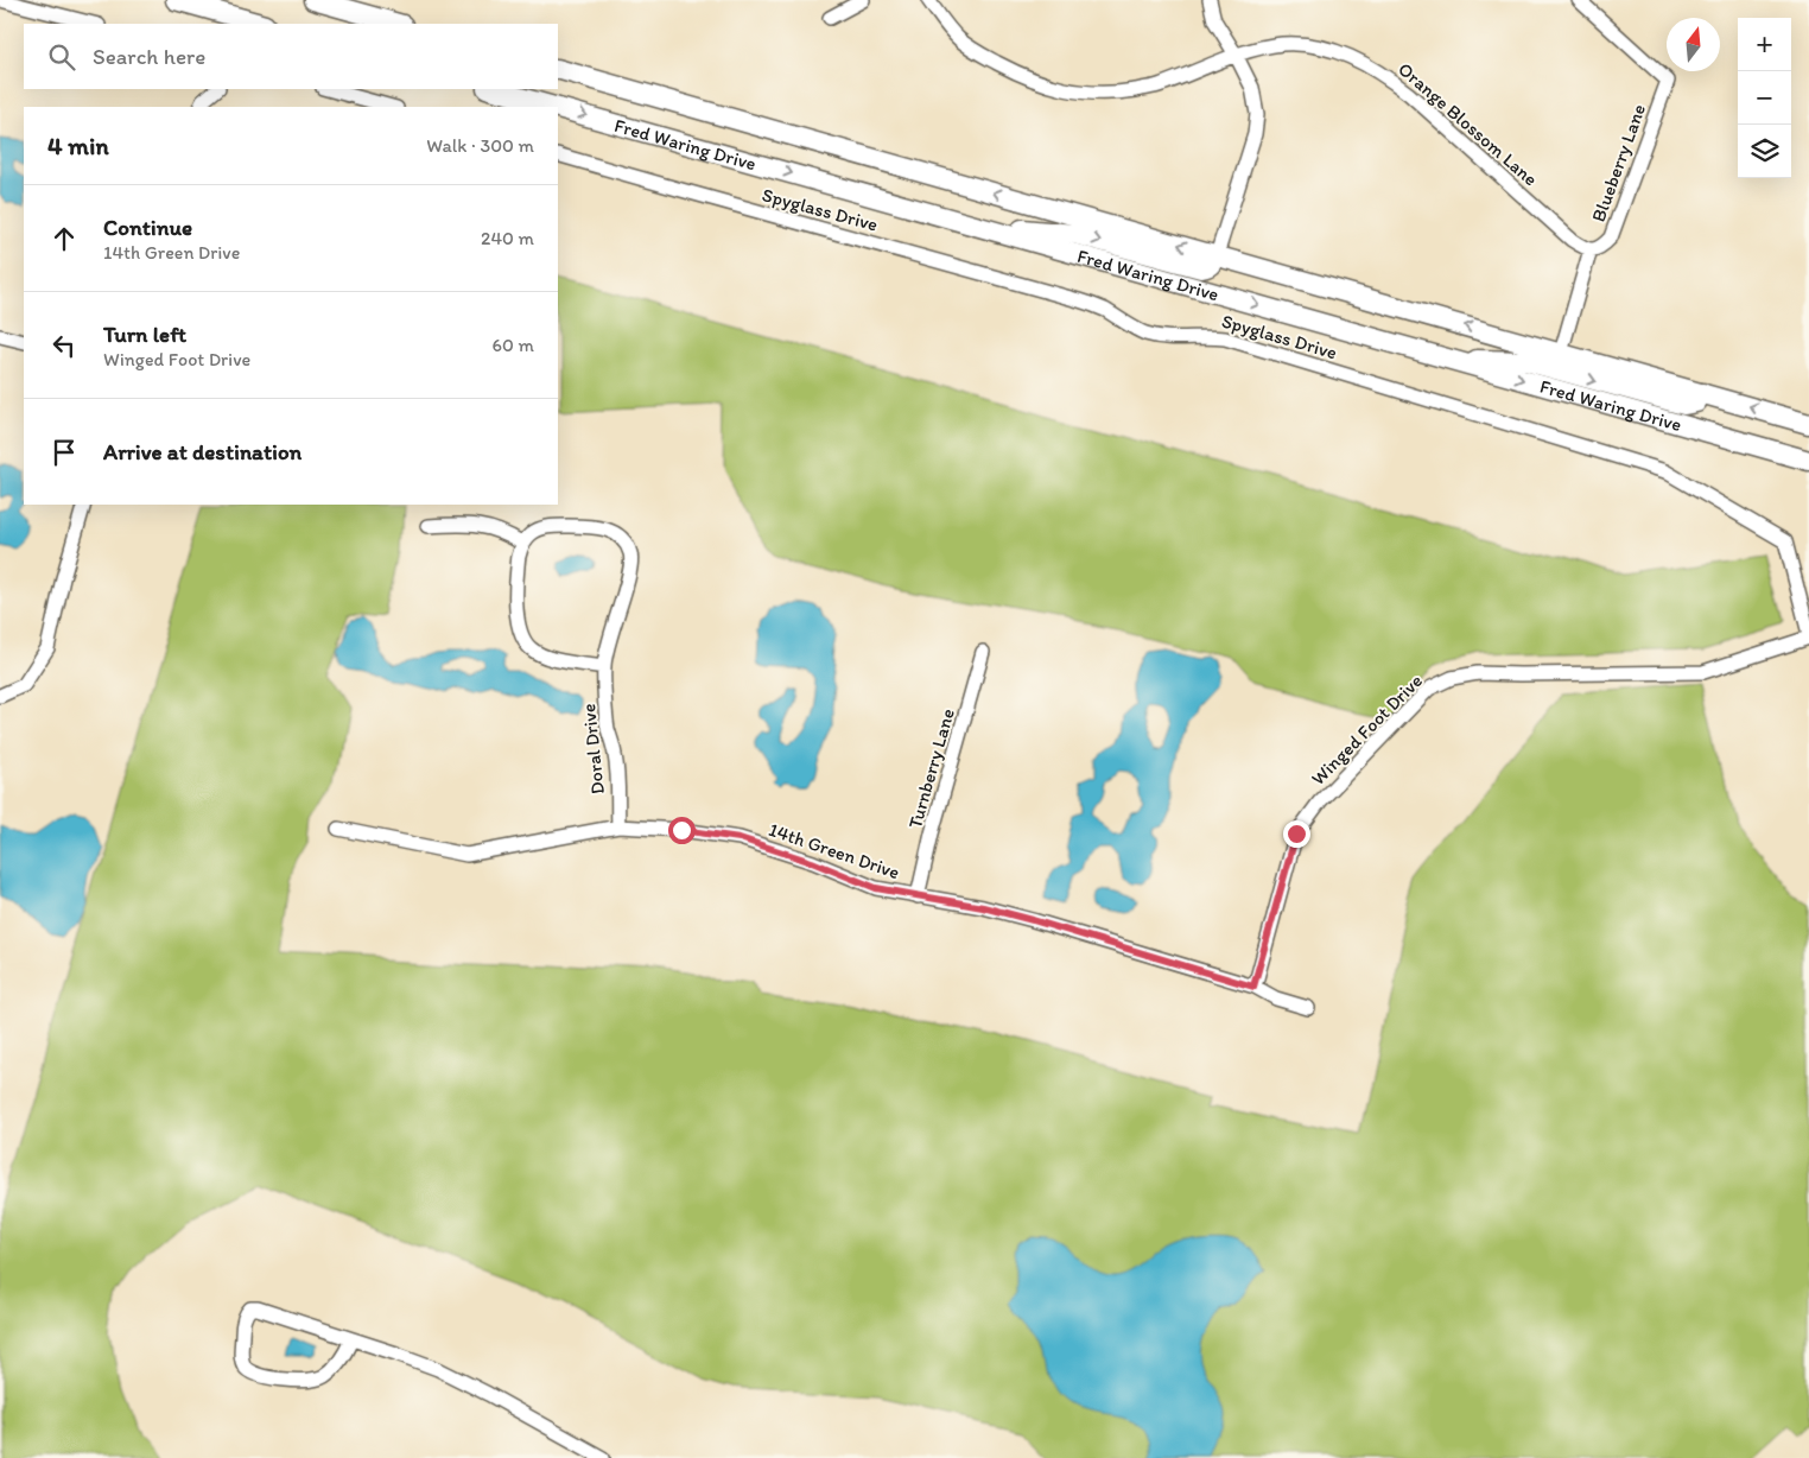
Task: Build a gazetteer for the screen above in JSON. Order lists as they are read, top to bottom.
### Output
{
  "streets": {
    "main road": ["Fred Waring Drive"],
    "street": [
      "Orange Blossom Lane",
      "Blueberry Lane",
      "Spyglass Drive",
      "Winged Foot Drive",
      "Doral Drive",
      "Turnberry Lane",
      "14th Green Drive"
    ]
  },
  "crossings": [
    ["Orange Blossom Lane", "Blueberry Lane"],
    ["Spyglass Drive", "Winged Foot Drive"],
    ["Winged Foot Drive", "14th Green Drive"],
    ["Doral Drive", "14th Green Drive"],
    ["Turnberry Lane", "14th Green Drive"]
  ],
  "north": "top",
  "page": {
    "map_buttons": ["+", "−"],
    "search": "Search here",
    "heading": ["4 min", "Walk · 300 m"],
    "list": [
      ["Continue", "14th Green Drive", "240 m"],
      ["Turn left", "Winged Foot Drive", "60 m"],
      "Arrive at destination"
    ]
  }
}
